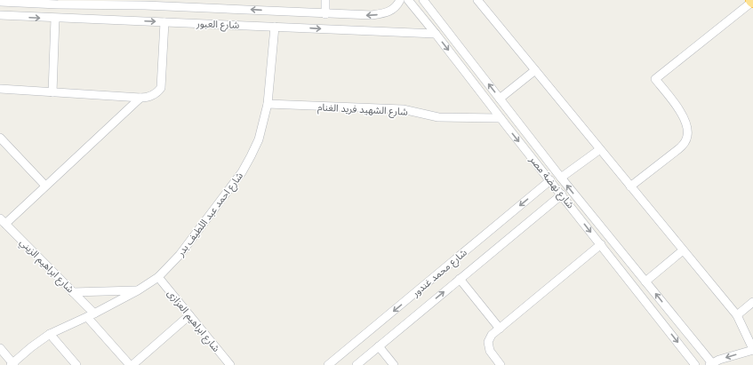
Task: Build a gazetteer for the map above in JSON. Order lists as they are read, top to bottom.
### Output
{
  "streets": {
    "street": [
      "شارع العبور",
      "شارع الشهيد فريد الغنام",
      "شارع نهضة مصر",
      "شارع احمد عبد اللطيف بدر",
      "شارع ابراهيم الزيني",
      "شارع محمد غندور",
      "شارع ابراهيم العزازى"
    ]
  },
  "crossings": [
    ["شارع العبور", "شارع نهضة مصر"],
    ["شارع العبور", "شارع احمد عبد اللطيف بدر"],
    ["شارع الشهيد فريد الغنام", "شارع نهضة مصر"],
    ["شارع الشهيد فريد الغنام", "شارع احمد عبد اللطيف بدر"],
    ["شارع نهضة مصر", "شارع محمد غندور"],
    ["شارع احمد عبد اللطيف بدر", "شارع ابراهيم الزيني"],
    ["شارع احمد عبد اللطيف بدر", "شارع ابراهيم العزازى"]
  ]
}
